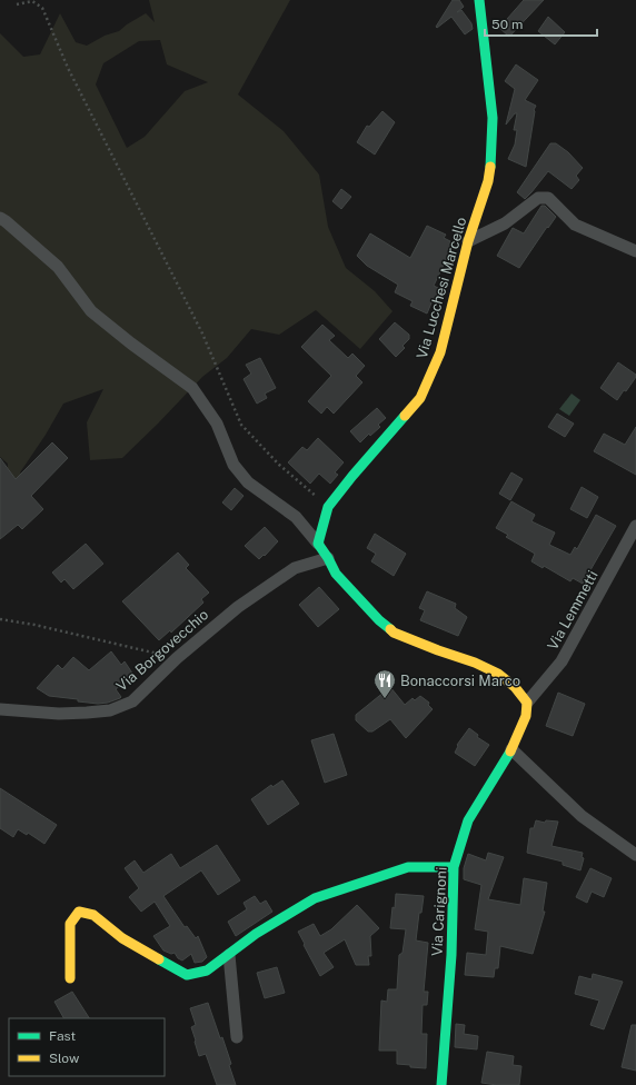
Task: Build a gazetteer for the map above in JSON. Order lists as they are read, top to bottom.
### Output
{
  "streets": {
    "street": [
      "Via Lucchesi Marcello",
      "Via Lemmetti",
      "Via Borgovecchio",
      "Via Carignoni"
    ]
  },
  "crossings": [
    ["Via Lemmetti", "Via Carignoni"]
  ],
  "places": {
    "restaurant": ["Bonaccorsi Marco"]
  },
  "legend": ["Fast", "Slow"],
  "scale_bar": "50 m"
}
